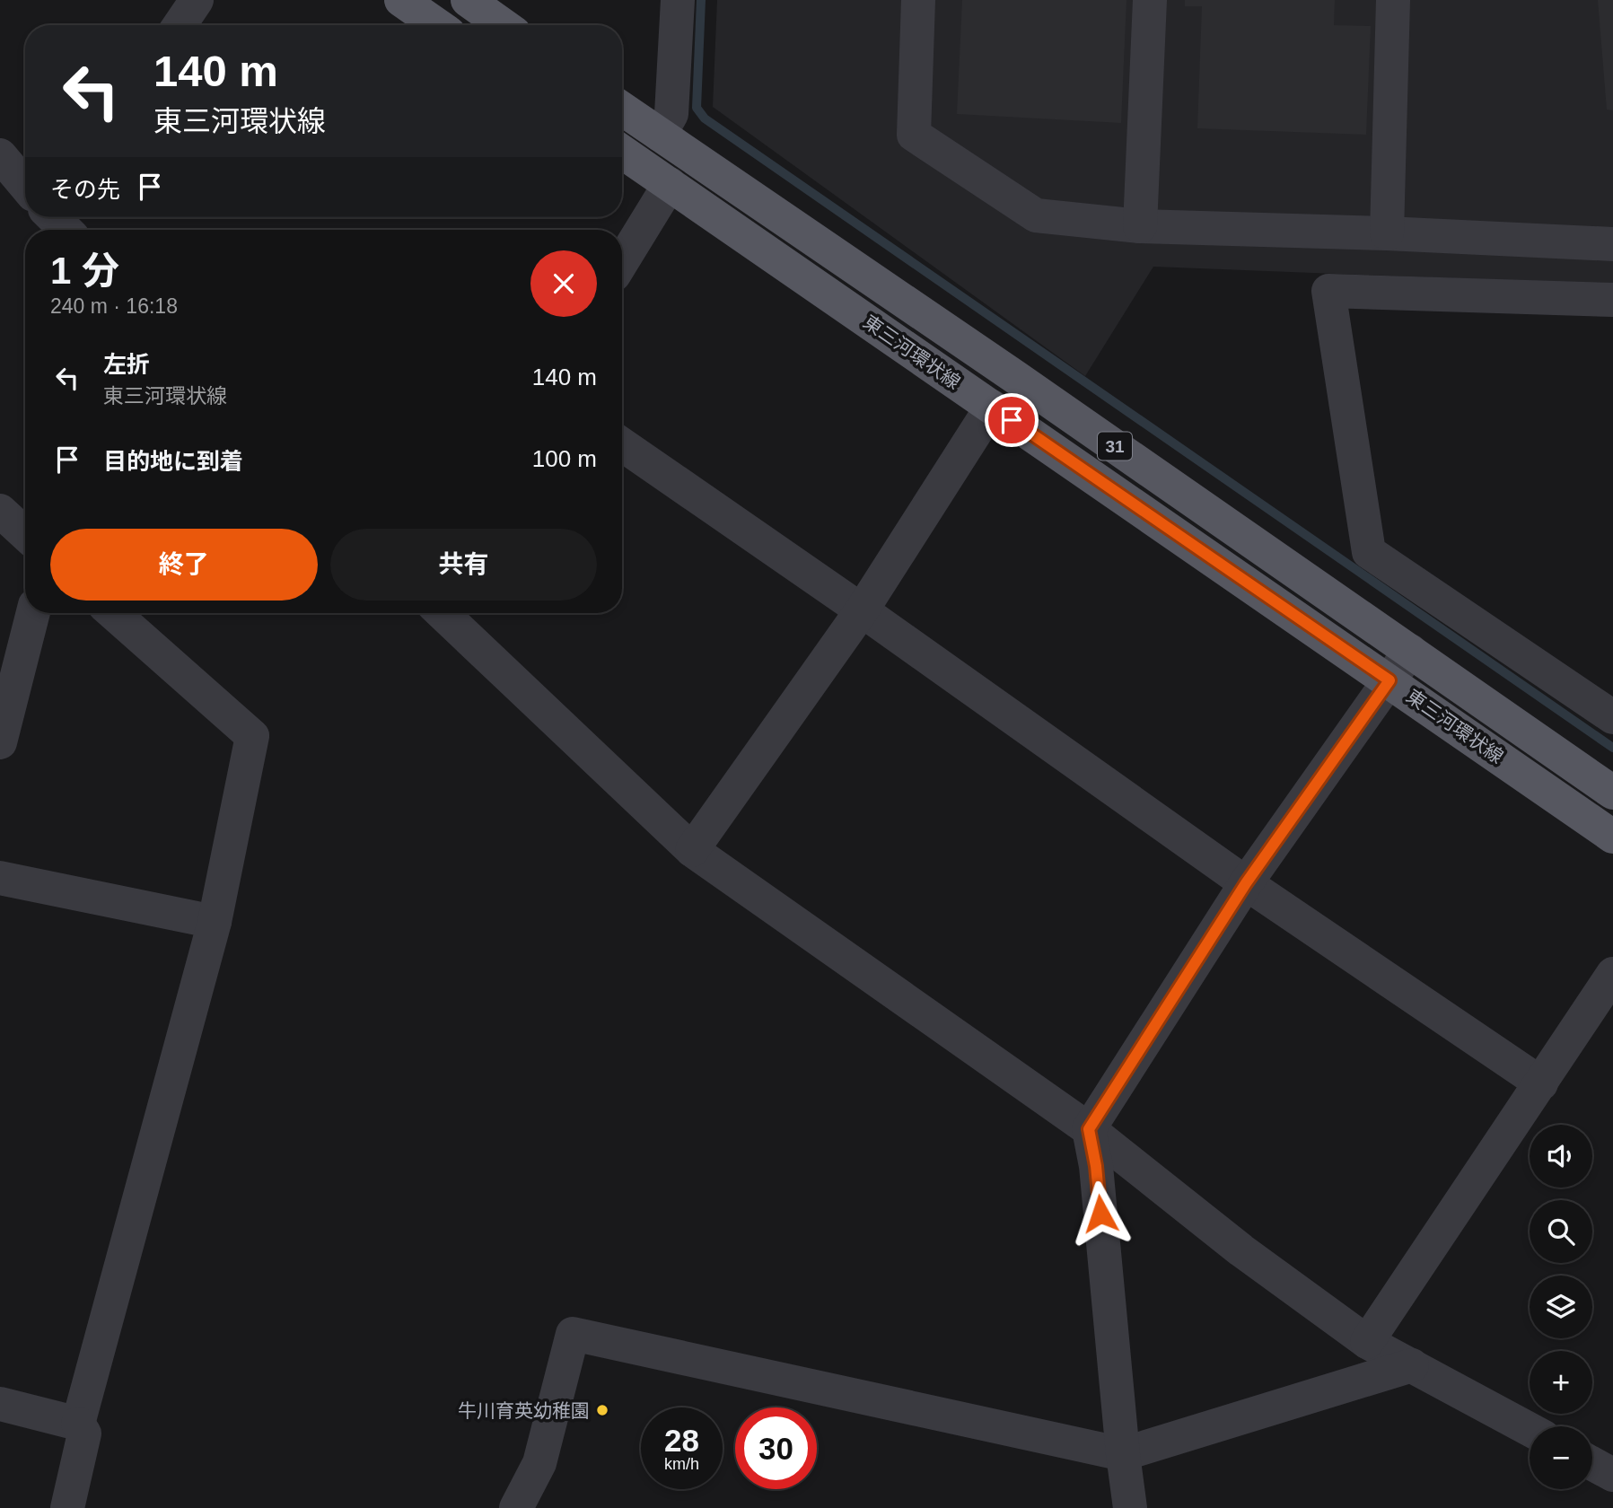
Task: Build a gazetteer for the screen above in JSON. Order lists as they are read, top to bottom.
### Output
{
  "streets": {
    "main road": ["東三河環状線", "31"]
  },
  "places": ["牛川育英幼稚園"],
  "page": {
    "turn": ["140 m", "東三河環状線"],
    "then": "その先",
    "heading": ["1 分", "240 m · 16:18"],
    "list": [
      {
        "name": "左折",
        "note": "東三河環状線",
        "value": "140 m"
      },
      {
        "name": "目的地に到着",
        "value": "100 m"
      }
    ],
    "buttons": ["終了", "共有"],
    "map_buttons": ["+", "−"],
    "speed": "28 km/h",
    "limit": "30"
  }
}
